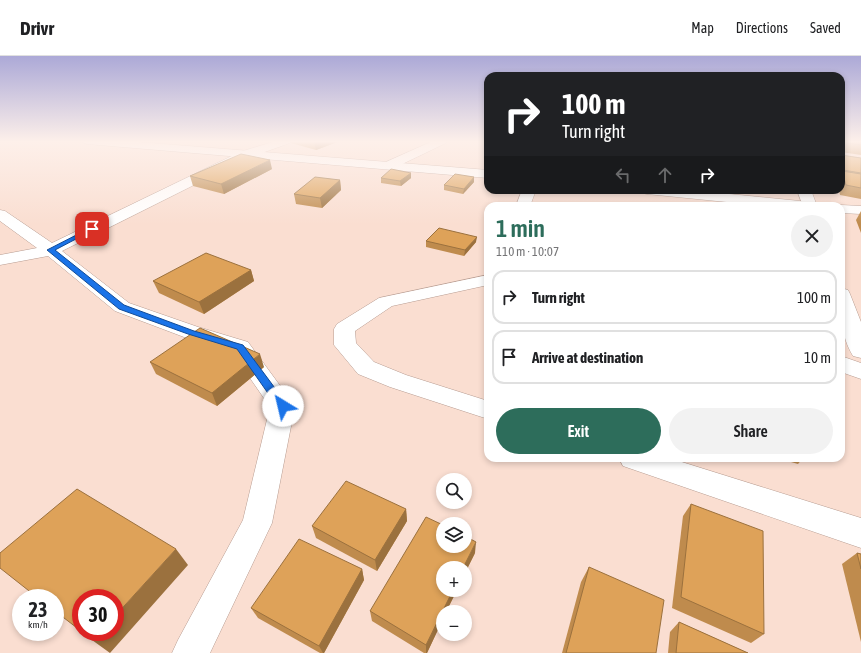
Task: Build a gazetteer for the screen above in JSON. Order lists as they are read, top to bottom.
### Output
{
  "page": {
    "header": "Drivr",
    "nav": ["Map", "Directions", "Saved"],
    "turn": ["100 m", "Turn right"],
    "heading": ["1 min", "110 m · 10:07"],
    "list": [
      {
        "name": "Turn right",
        "value": "100 m"
      },
      {
        "name": "Arrive at destination",
        "value": "10 m"
      }
    ],
    "buttons": ["Exit", "Share"],
    "map_buttons": ["+", "−"],
    "speed": "23 km/h",
    "limit": "30"
  }
}
